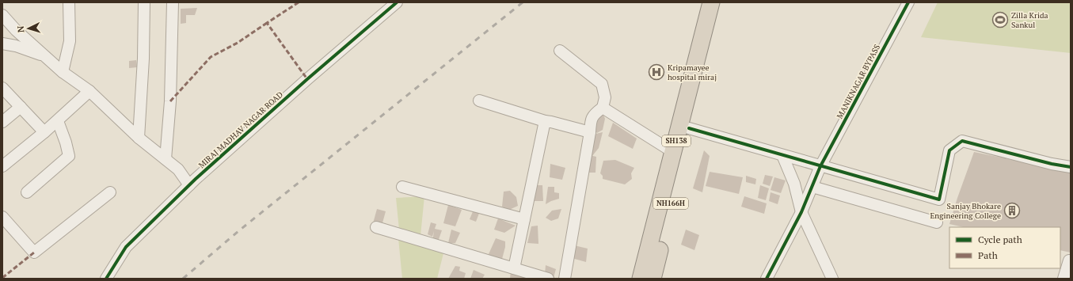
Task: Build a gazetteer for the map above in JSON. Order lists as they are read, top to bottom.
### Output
{
  "streets": {
    "highway": ["SH138", "NH166H"],
    "street": ["MANIKNAGAR BYPASS", "MIRAJ MADHAV NAGAR ROAD"]
  },
  "places": {
    "sports": ["Zilla Krida Sankul"],
    "hospital": ["Kripamayee hospital miraj"],
    "building": ["Sanjay Bhokare Engineering College"]
  },
  "legend": ["Cycle path", "Path"],
  "north": "left"
}
